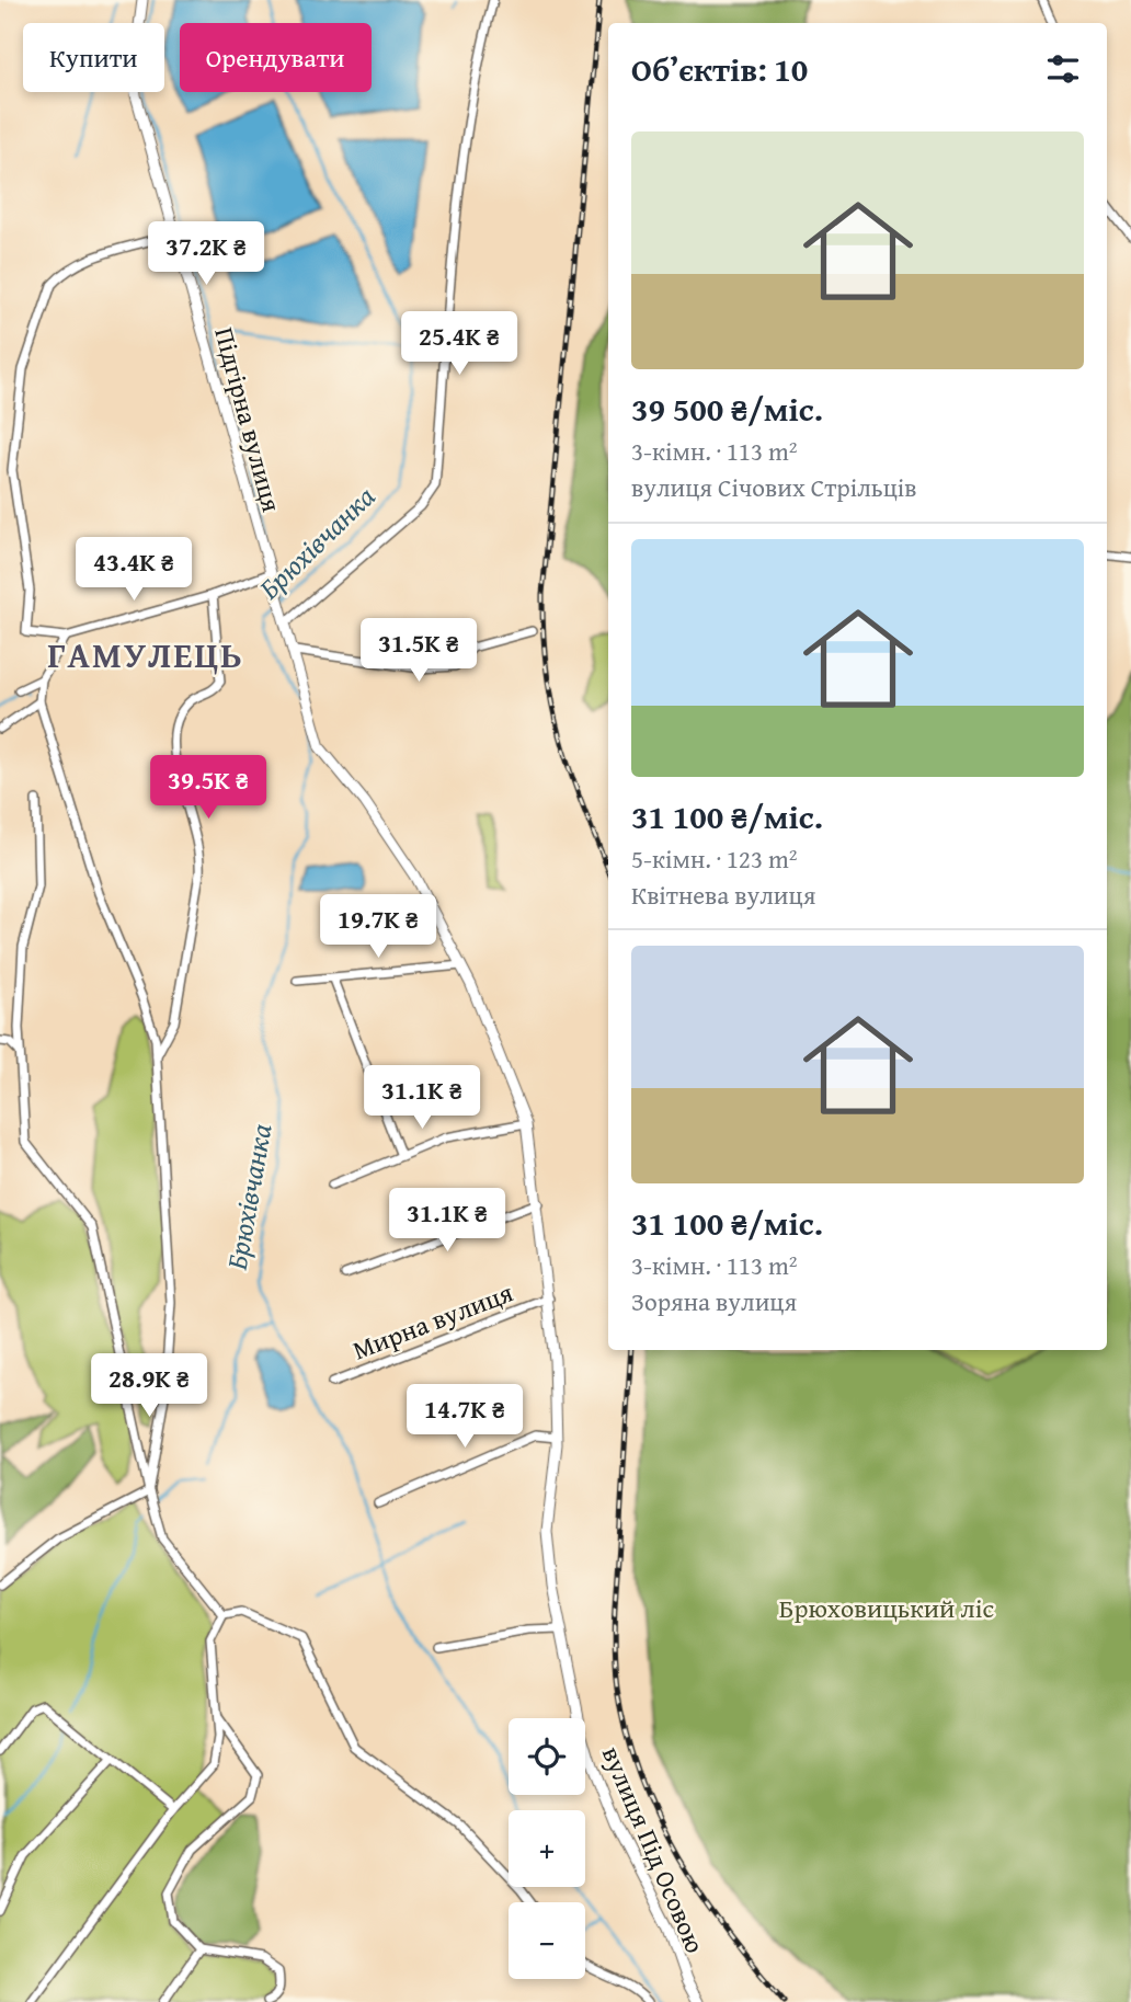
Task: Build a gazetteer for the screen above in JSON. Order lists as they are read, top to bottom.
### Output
{
  "streets": {
    "street": ["Підгірна вулиця", "Мирна вулиця", "вулиця Під Осовою"]
  },
  "crossings": [
    ["Підгірна вулиця", "вулиця Під Осовою"],
    ["Мирна вулиця", "вулиця Під Осовою"]
  ],
  "districts": ["ГАМУЛЕЦЬ"],
  "water": ["Брюхівчанка"],
  "parks": ["Брюховицький ліс"],
  "page": {
    "chip": ["Купити", "Орендувати"],
    "heading": "Об’єктів: 10",
    "list": [
      {
        "name": "39 500 ₴/міс.",
        "note": "3-кімн. · 113 m² · вулиця Січових Стрільців"
      },
      {
        "name": "31 100 ₴/міс.",
        "note": "5-кімн. · 123 m² · Квітнева вулиця"
      },
      {
        "name": "31 100 ₴/міс.",
        "note": "3-кімн. · 113 m² · Зоряна вулиця"
      }
    ],
    "price": [
      "37.2K ₴",
      "25.4K ₴",
      "43.4K ₴",
      "31.5K ₴",
      "39.5K ₴",
      "19.7K ₴",
      "31.1K ₴",
      "31.1K ₴",
      "28.9K ₴",
      "14.7K ₴"
    ],
    "map_buttons": ["+", "−"]
  }
}
